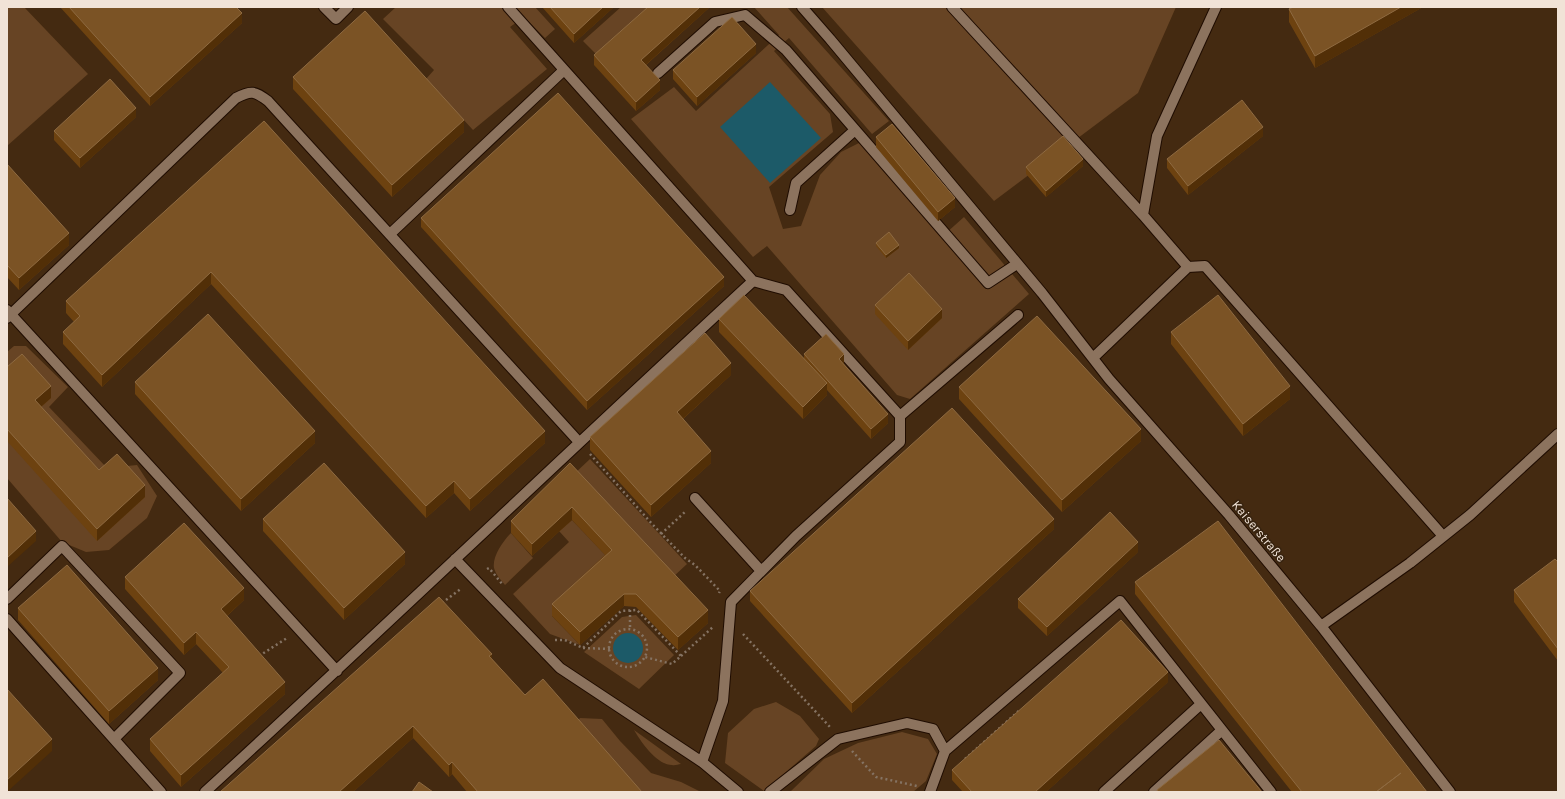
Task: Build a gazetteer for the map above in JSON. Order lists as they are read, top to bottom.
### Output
{
  "streets": {
    "lane": ["Kaiserstraße"]
  }
}
